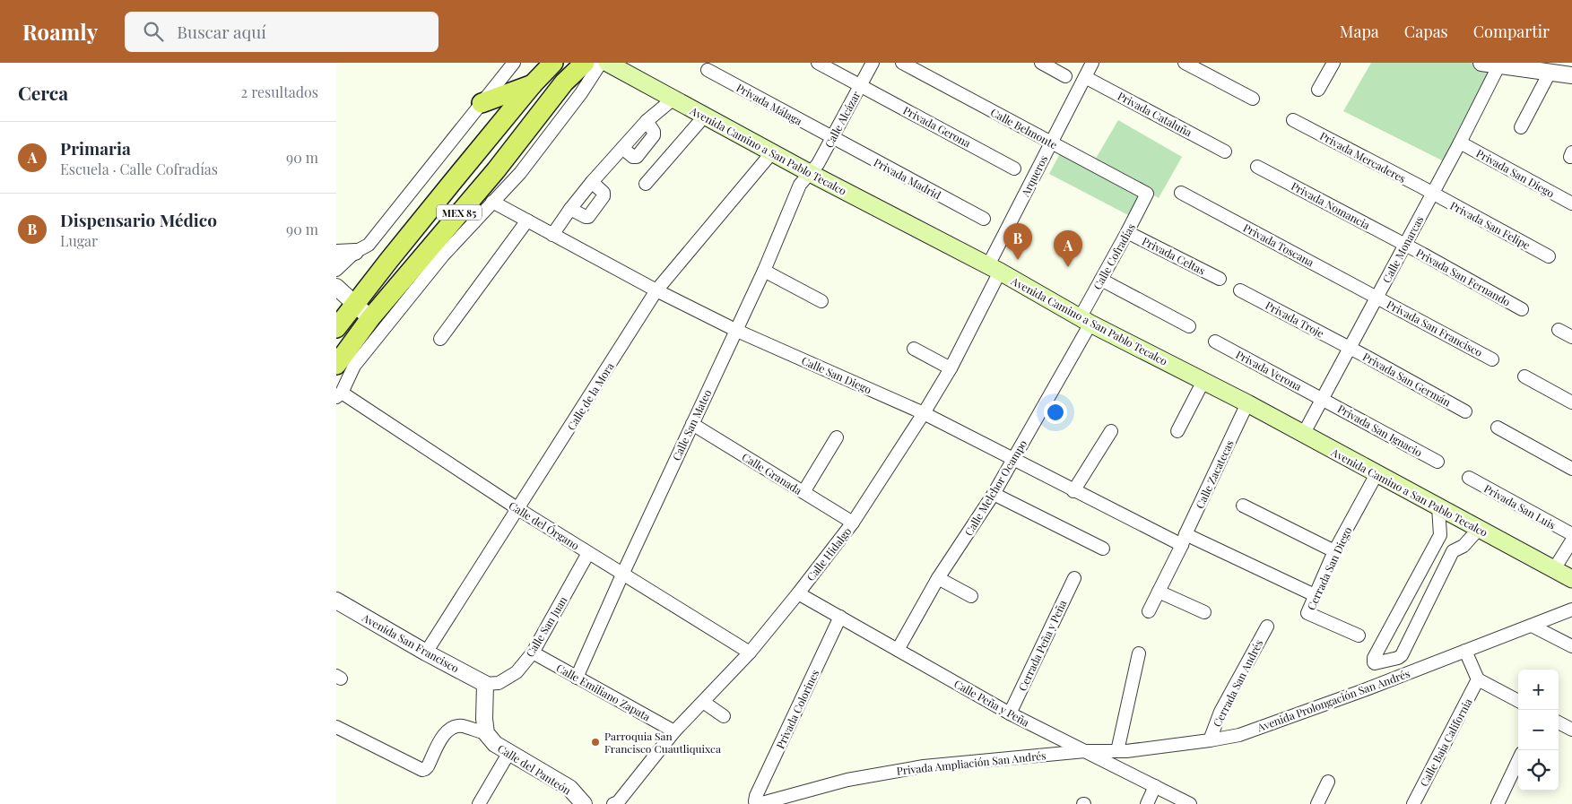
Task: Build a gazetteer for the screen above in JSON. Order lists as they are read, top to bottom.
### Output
{
  "streets": {
    "main road": ["Avenida Camino a San Pablo Tecalco", "MEX 85"],
    "street": [
      "Privada Málaga",
      "Privada Cataluña",
      "Calle Alcázar",
      "Privada Gerona",
      "Calle Belmonte",
      "Privada Mercaderes",
      "Privada San Diego",
      "Arqueros",
      "Privada Madrid",
      "Privada Nomancia",
      "Privada San Felipe",
      "Privada Toscana",
      "Calle Monarcas",
      "Privada Celtas",
      "Calle Cofradías",
      "Privada San Fernando",
      "Privada Troje",
      "Privada San Francisco",
      "Privada Verona",
      "Calle San Diego",
      "Privada San Germán",
      "Calle de la Mora",
      "Calle San Mateo",
      "Privada San Ignacio",
      "Calle Granada",
      "Calle Zacatecas",
      "Calle Melchor Ocampo",
      "Privada San Luis",
      "Calle del Órgano",
      "Calle Hidalgo",
      "Cerrada San Diego",
      "Calle San Juan",
      "Avenida San Francisco",
      "Cerrada Peña y Peña",
      "Cerrada San Andrés",
      "Calle Emiliano Zapata",
      "Avenida Prolongación San Andrés",
      "Calle Peña y Peña",
      "Privada Colorines",
      "Calle Baja California",
      "Privada Ampliación San Andrés",
      "Calle del Panteón"
    ]
  },
  "crossings": [
    ["Privada Málaga", "Calle Alcázar"],
    ["Privada Málaga", "Privada Madrid"],
    ["Privada Cataluña", "Arqueros"],
    ["Calle Alcázar", "Privada Gerona"],
    ["Calle Alcázar", "Avenida Camino a San Pablo Tecalco"],
    ["Calle Alcázar", "Privada Madrid"],
    ["Calle Alcázar", "Calle San Mateo"],
    ["Calle Belmonte", "Arqueros"],
    ["Calle Belmonte", "Calle Cofradías"],
    ["Avenida Camino a San Pablo Tecalco", "Arqueros"],
    ["Avenida Camino a San Pablo Tecalco", "Calle Monarcas"],
    ["Avenida Camino a San Pablo Tecalco", "Calle Cofradías"],
    ["Avenida Camino a San Pablo Tecalco", "Calle de la Mora"],
    ["Avenida Camino a San Pablo Tecalco", "Calle San Mateo"],
    ["Avenida Camino a San Pablo Tecalco", "Calle Zacatecas"],
    ["Avenida Camino a San Pablo Tecalco", "Calle Melchor Ocampo"],
    ["Avenida Camino a San Pablo Tecalco", "Calle Hidalgo"],
    ["Avenida Camino a San Pablo Tecalco", "Cerrada San Diego"],
    ["Privada Mercaderes", "Privada San Felipe"],
    ["Privada Mercaderes", "Calle Monarcas"],
    ["Privada San Diego", "Calle Monarcas"],
    ["Arqueros", "Calle Hidalgo"],
    ["Privada Nomancia", "Calle Monarcas"],
    ["Privada Nomancia", "Privada San Fernando"],
    ["Privada San Felipe", "Calle Monarcas"],
    ["Privada Toscana", "Calle Monarcas"],
    ["Privada Toscana", "Privada San Francisco"],
    ["Calle Monarcas", "Privada San Fernando"],
    ["Calle Monarcas", "Privada Troje"],
    ["Calle Monarcas", "Privada San Francisco"],
    ["Calle Monarcas", "Privada Verona"],
    ["Calle Monarcas", "Privada San Germán"],
    ["Calle Monarcas", "Privada San Ignacio"],
    ["Privada Celtas", "Calle Cofradías"],
    ["Calle Cofradías", "Calle Melchor Ocampo"],
    ["Privada Troje", "Privada San Germán"],
    ["Privada Verona", "Privada San Ignacio"],
    ["Calle San Diego", "Calle de la Mora"],
    ["Calle San Diego", "Calle San Mateo"],
    ["Calle San Diego", "Calle Zacatecas"],
    ["Calle San Diego", "Calle Melchor Ocampo"],
    ["Calle San Diego", "Calle Hidalgo"],
    ["Calle San Diego", "Cerrada San Diego"],
    ["Calle de la Mora", "Calle del Órgano"],
    ["Calle de la Mora", "Avenida San Francisco"],
    ["Calle San Mateo", "Calle Granada"],
    ["Calle San Mateo", "Calle del Órgano"],
    ["Calle San Mateo", "Calle Emiliano Zapata"],
    ["Calle Granada", "Calle Hidalgo"],
    ["Calle Melchor Ocampo", "Calle Peña y Peña"],
    ["Calle del Órgano", "Calle Hidalgo"],
    ["Calle del Órgano", "Calle San Juan"],
    ["Calle Hidalgo", "Calle Emiliano Zapata"],
    ["Calle Hidalgo", "Calle Peña y Peña"],
    ["Calle San Juan", "Avenida San Francisco"],
    ["Calle San Juan", "Calle Emiliano Zapata"],
    ["Cerrada Peña y Peña", "Calle Peña y Peña"],
    ["Cerrada San Andrés", "Avenida Prolongación San Andrés"],
    ["Avenida Prolongación San Andrés", "Calle Peña y Peña"],
    ["Avenida Prolongación San Andrés", "Privada Ampliación San Andrés"],
    ["Calle Peña y Peña", "Privada Colorines"],
    ["Calle Peña y Peña", "Privada Ampliación San Andrés"],
    ["Privada Colorines", "Privada Ampliación San Andrés"]
  ],
  "places": ["Parroquia San Francisco Cuautliquixca"],
  "page": {
    "header": "Roamly",
    "search": "Buscar aquí",
    "nav": ["Mapa", "Capas", "Compartir"],
    "heading": ["Cerca", "2 resultados"],
    "list": [
      {
        "mark": "A",
        "name": "Primaria",
        "note": "Escuela · Calle Cofradías",
        "value": "90 m"
      },
      {
        "mark": "B",
        "name": "Dispensario Médico",
        "note": "Lugar",
        "value": "90 m"
      }
    ],
    "pins": ["B", "A"],
    "map_buttons": ["+", "−"]
  }
}
